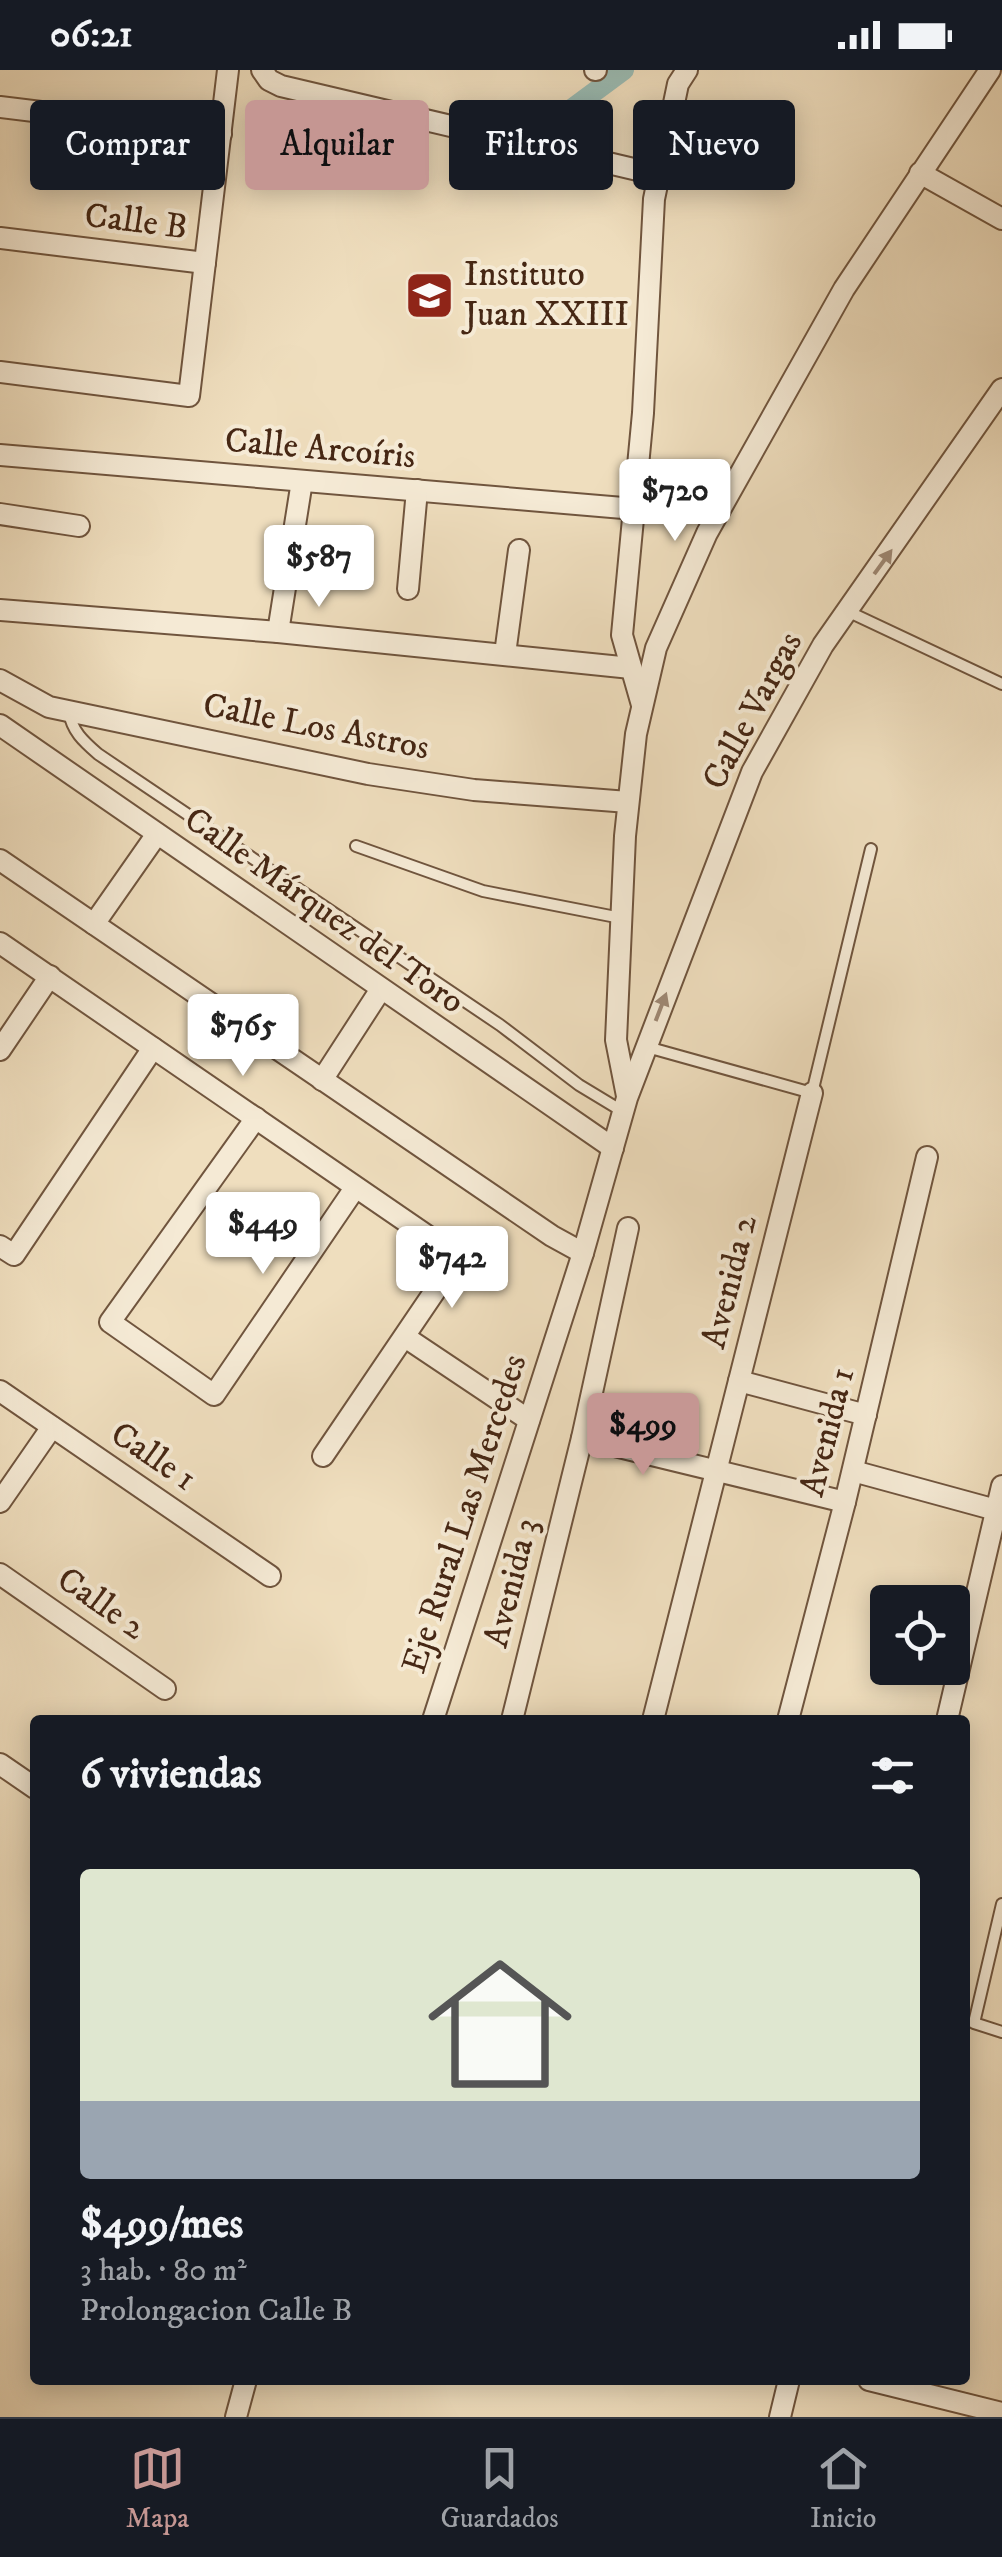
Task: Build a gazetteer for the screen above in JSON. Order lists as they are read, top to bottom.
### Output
{
  "streets": {
    "street": [
      "Calle B",
      "Calle Arcoíris",
      "Calle Vargas",
      "Calle Los Astros",
      "Calle Márquez del Toro",
      "Avenida 2",
      "Avenida 1",
      "Calle 1",
      "Eje Rural Las Mercedes",
      "Avenida 3",
      "Calle 2"
    ]
  },
  "crossings": [
    ["Calle Vargas", "Eje Rural Las Mercedes"],
    ["Calle Márquez del Toro", "Eje Rural Las Mercedes"]
  ],
  "places": {
    "school or university": ["Instituto Juan XXIII"]
  },
  "page": {
    "status": "06:21",
    "chip": [
      "Comprar",
      "Alquilar",
      "Filtros",
      "Nuevo"
    ],
    "price": [
      "$720",
      "$587",
      "$765",
      "$449",
      "$742",
      "$499"
    ],
    "heading": "6 viviendas",
    "list": [
      {
        "name": "$499/mes",
        "note": "3 hab. · 80 m² · Prolongacion Calle B"
      }
    ],
    "tabs": ["Mapa", "Guardados", "Inicio"]
  }
}
